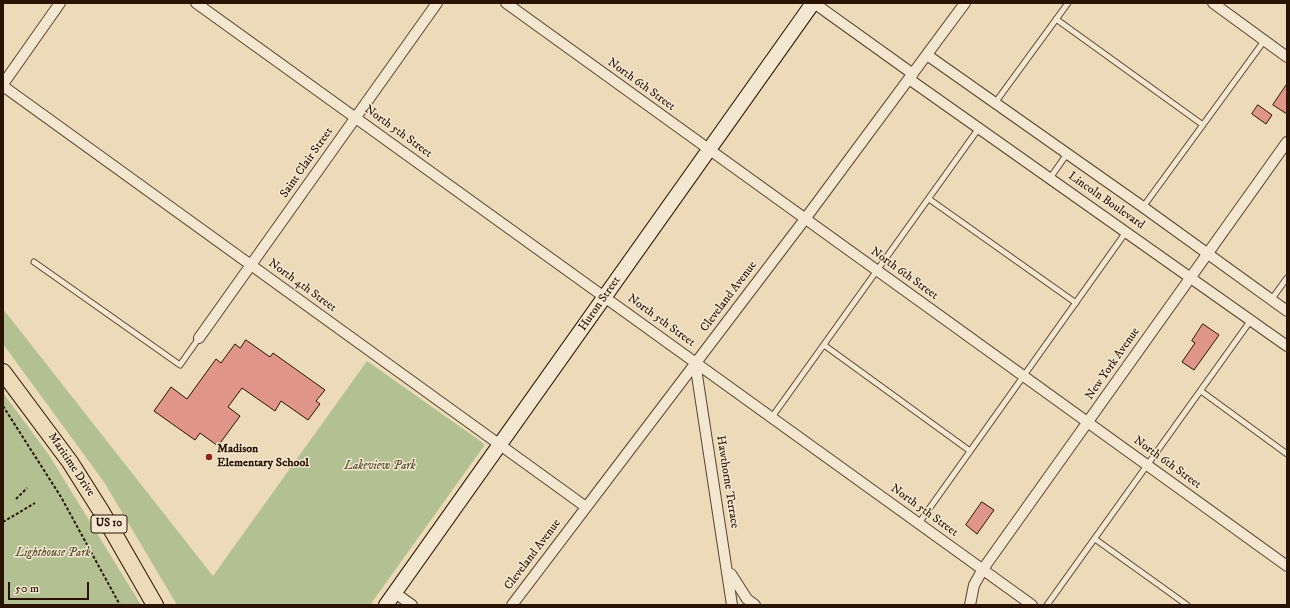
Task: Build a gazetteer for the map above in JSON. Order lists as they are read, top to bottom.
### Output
{
  "streets": {
    "main road": ["Maritime Drive", "US 10"],
    "street": [
      "North 6th Street",
      "North 5th Street",
      "Saint Clair Street",
      "Lincoln Boulevard",
      "North 4th Street",
      "Cleveland Avenue",
      "Huron Street",
      "New York Avenue",
      "Hawthorne Terrace"
    ]
  },
  "crossings": [
    ["North 6th Street", "Cleveland Avenue"],
    ["North 6th Street", "Huron Street"],
    ["North 6th Street", "New York Avenue"],
    ["North 5th Street", "Saint Clair Street"],
    ["North 5th Street", "Cleveland Avenue"],
    ["North 5th Street", "Huron Street"],
    ["North 5th Street", "New York Avenue"],
    ["North 5th Street", "Hawthorne Terrace"],
    ["Saint Clair Street", "North 4th Street"],
    ["Lincoln Boulevard", "Cleveland Avenue"],
    ["Lincoln Boulevard", "Huron Street"],
    ["Lincoln Boulevard", "New York Avenue"],
    ["North 4th Street", "Cleveland Avenue"],
    ["North 4th Street", "Huron Street"],
    ["Cleveland Avenue", "Hawthorne Terrace"]
  ],
  "parks": ["Lakeview Park", "Lighthouse Park"],
  "places": ["Madison Elementary School"],
  "scale_bar": "50 m"
}
